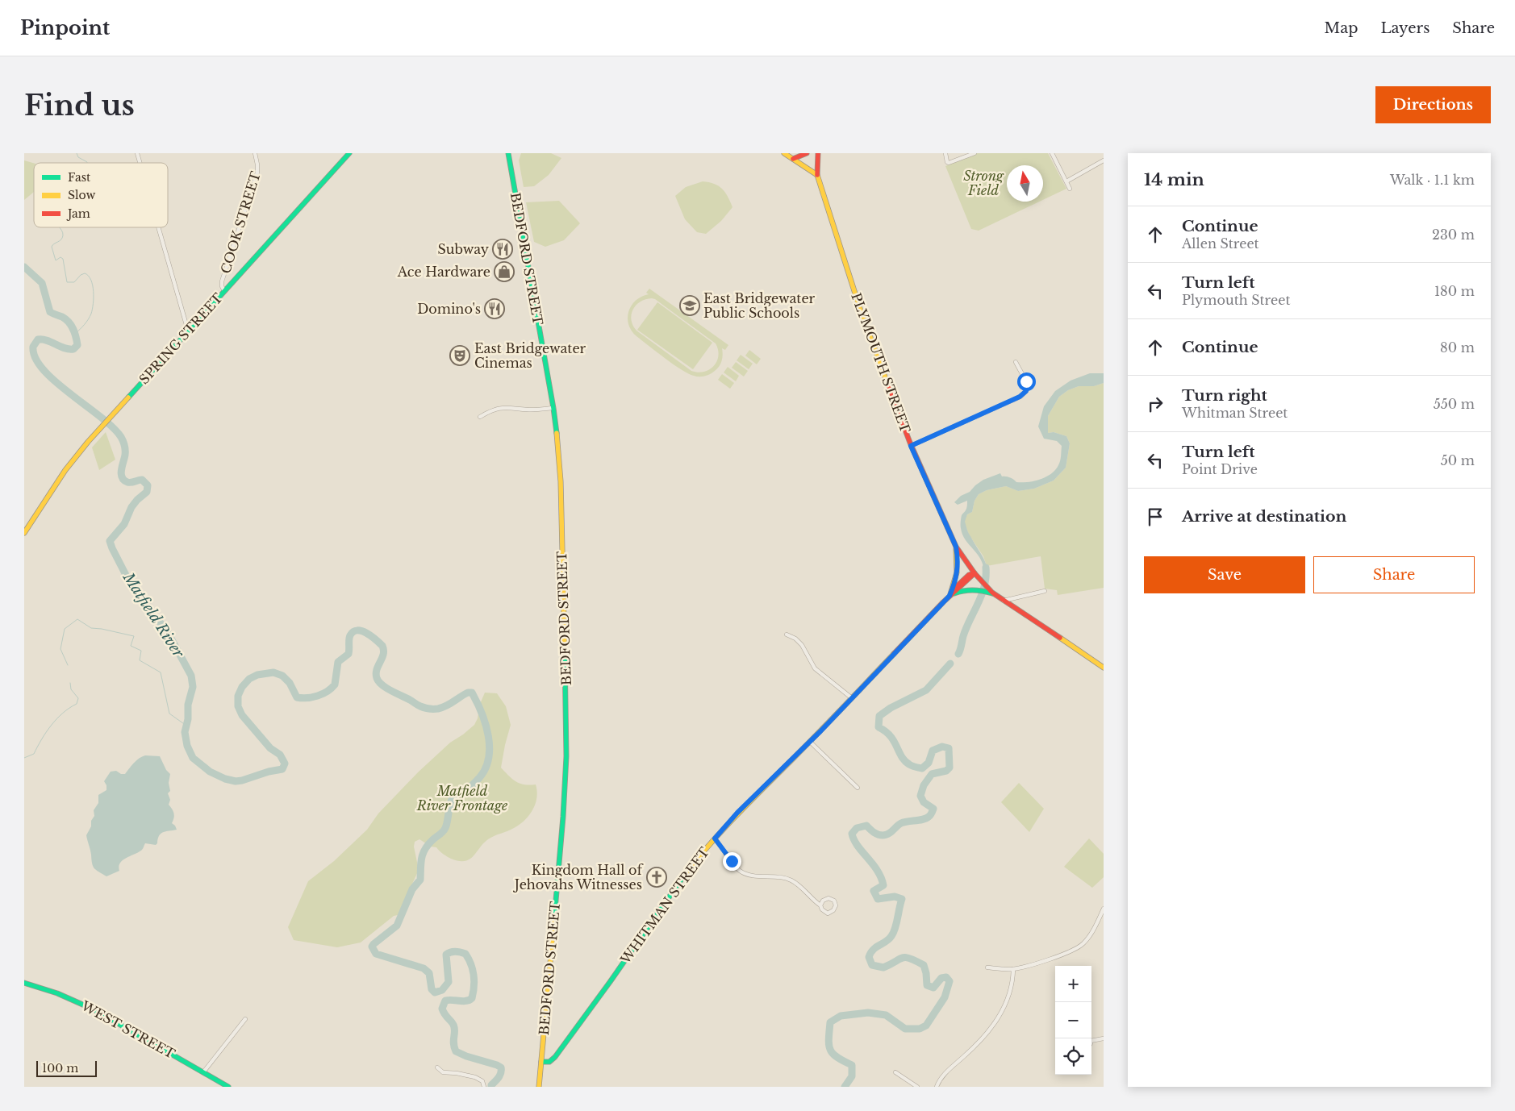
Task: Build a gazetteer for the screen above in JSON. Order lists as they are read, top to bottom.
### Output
{
  "streets": {
    "main road": [
      "BEDFORD STREET",
      "SPRING STREET",
      "PLYMOUTH STREET",
      "WHITMAN STREET",
      "WEST STREET"
    ],
    "street": ["COOK STREET"]
  },
  "crossings": [
    ["COOK STREET", "SPRING STREET"],
    ["BEDFORD STREET", "WHITMAN STREET"],
    ["PLYMOUTH STREET", "WHITMAN STREET"]
  ],
  "water": ["Matfield River"],
  "parks": ["Strong Field", "Matfield River Frontage"],
  "places": {
    "restaurant": ["Subway", "Domino's"],
    "shop": ["Ace Hardware"],
    "school or university": ["East Bridgewater Public Schools"],
    "theatre": ["East Bridgewater Cinemas"],
    "church": ["Kingdom Hall of Jehovahs Witnesses"]
  },
  "legend": ["Fast", "Slow", "Jam"],
  "scale_bar": "100 m",
  "north": "top",
  "page": {
    "header": "Pinpoint",
    "nav": ["Map", "Layers", "Share"],
    "buttons": [
      "Directions",
      ["Save", "Share"]
    ],
    "title": "Find us",
    "heading": ["14 min", "Walk · 1.1 km"],
    "list": [
      ["Continue", "Allen Street", "230 m"],
      ["Turn left", "Plymouth Street", "180 m"],
      ["Continue", "80 m"],
      ["Turn right", "Whitman Street", "550 m"],
      ["Turn left", "Point Drive", "50 m"],
      "Arrive at destination"
    ],
    "map_buttons": ["+", "−"],
    "scale": "100 m"
  }
}
